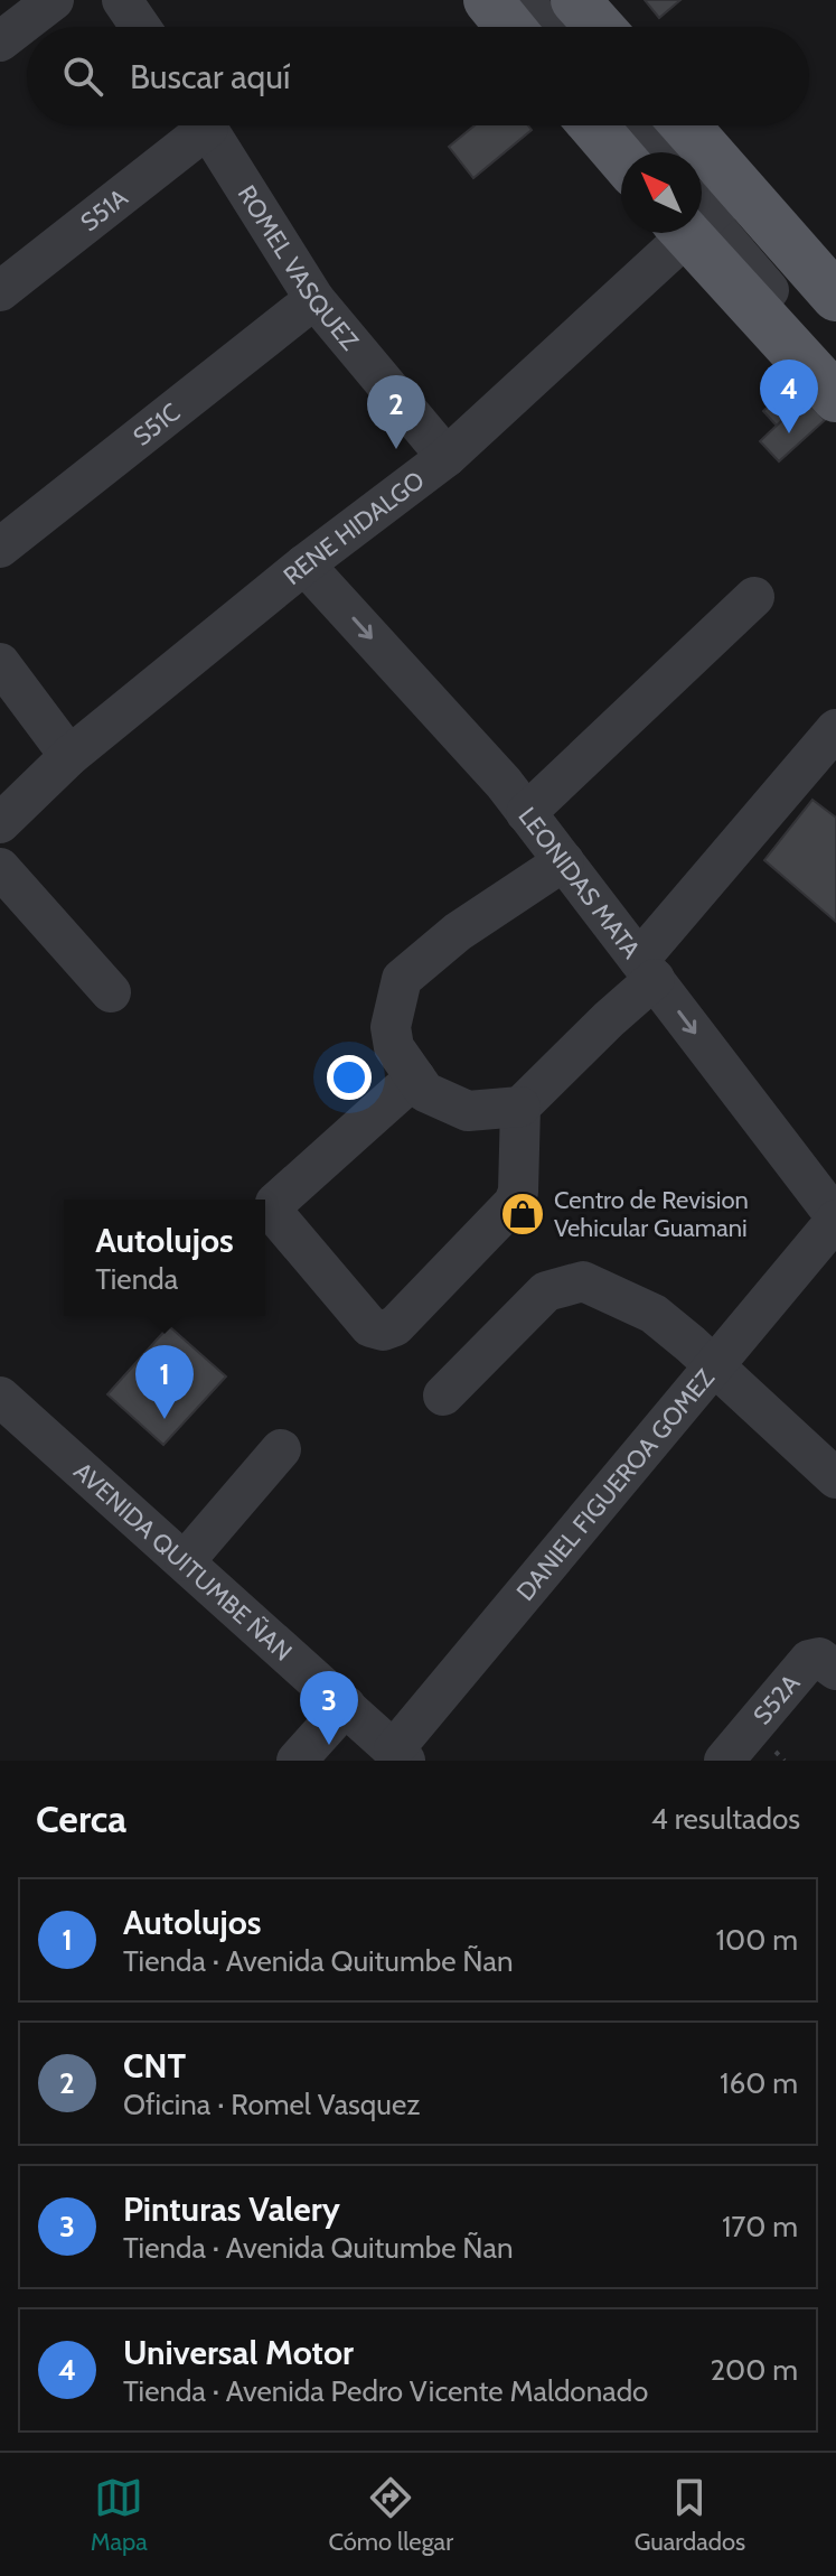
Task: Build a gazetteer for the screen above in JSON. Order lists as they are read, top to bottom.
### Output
{
  "streets": {
    "street": [
      "S51A",
      "ROMEL VASQUEZ",
      "S51C",
      "RENE HIDALGO",
      "LEONIDAS MATA",
      "DANIEL FIGUEROA GOMEZ",
      "AVENIDA QUITUMBE ÑAN",
      "S52A"
    ]
  },
  "crossings": [
    ["ROMEL VASQUEZ", "S51C"],
    ["ROMEL VASQUEZ", "RENE HIDALGO"],
    ["RENE HIDALGO", "LEONIDAS MATA"],
    ["LEONIDAS MATA", "DANIEL FIGUEROA GOMEZ"],
    ["DANIEL FIGUEROA GOMEZ", "AVENIDA QUITUMBE ÑAN"]
  ],
  "one_way": ["LEONIDAS MATA"],
  "places": {
    "shop": ["Centro de Revision Vehicular Guamani"]
  },
  "north": "top left",
  "page": {
    "search": "Buscar aquí",
    "pins": [
      "4",
      "2",
      "1",
      "3"
    ],
    "popup": ["Autolujos", "Tienda"],
    "heading": ["Cerca", "4 resultados"],
    "list": [
      {
        "mark": "1",
        "name": "Autolujos",
        "note": "Tienda · Avenida Quitumbe Ñan",
        "value": "100 m"
      },
      {
        "mark": "2",
        "name": "CNT",
        "note": "Oficina · Romel Vasquez",
        "value": "160 m"
      },
      {
        "mark": "3",
        "name": "Pinturas Valery",
        "note": "Tienda · Avenida Quitumbe Ñan",
        "value": "170 m"
      },
      {
        "mark": "4",
        "name": "Universal Motor",
        "note": "Tienda · Avenida Pedro Vicente Maldonado",
        "value": "200 m"
      }
    ],
    "nav": ["Mapa", "Cómo llegar", "Guardados"]
  }
}
